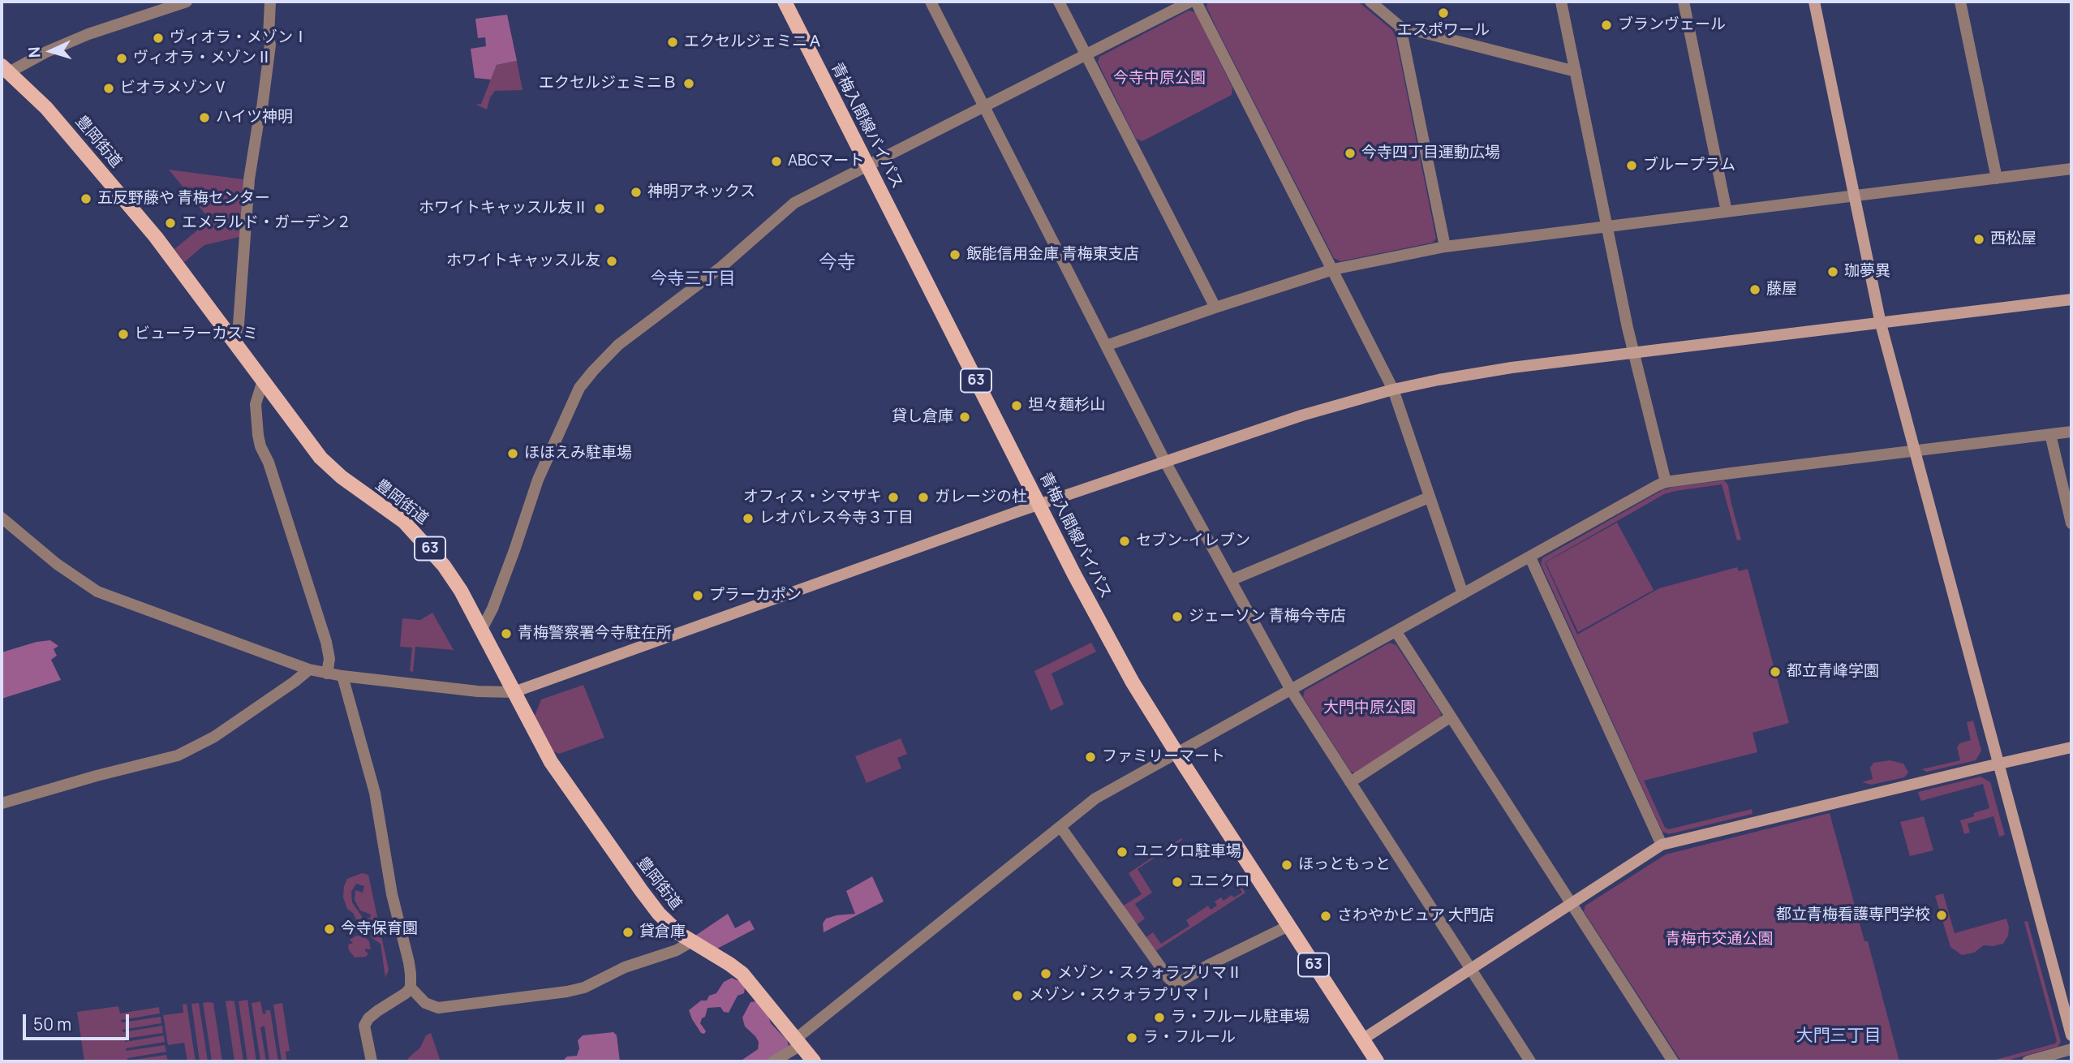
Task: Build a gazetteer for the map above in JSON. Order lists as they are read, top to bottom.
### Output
{
  "streets": {
    "main road": ["青梅入間線バイパス", "豊岡街道", "63"]
  },
  "districts": ["今寺", "今寺三丁目", "大門三丁目"],
  "parks": ["今寺中原公園", "大門中原公園", "青梅市交通公園"],
  "places": [
    "エスポワール",
    "ブランヴェール",
    "ヴィオラ・メゾンⅠ",
    "エクセルジェミニＡ",
    "ヴィオラ・メゾンⅡ",
    "エクセルジェミニＢ",
    "ビオラメゾンⅤ",
    "ハイツ神明",
    "今寺四丁目運動広場",
    "ABCマート",
    "ブループラム",
    "神明アネックス",
    "五反野藤や 青梅センター",
    "ホワイトキャッスル友Ⅱ",
    "エメラルド・ガーデン２",
    "西松屋",
    "飯能信用金庫 青梅東支店",
    "ホワイトキャッスル友",
    "珈夢異",
    "藤屋",
    "ビューラーカスミ",
    "坦々麺杉山",
    "貸し倉庫",
    "ほほえみ駐車場",
    "オフィス・シマザキ",
    "ガレージの杜",
    "レオパレス今寺３丁目",
    "セブン-イレブン",
    "プラーカポン",
    "ジェーソン 青梅今寺店",
    "青梅警察署今寺駐在所",
    "都立青峰学園",
    "ファミリーマート",
    "ユニクロ駐車場",
    "ほっともっと",
    "ユニクロ",
    "都立青梅看護専門学校",
    "さわやかピュア 大門店",
    "今寺保育園",
    "貸倉庫",
    "メゾン・スクォラプリマⅡ",
    "メゾン・スクォラプリマⅠ",
    "ラ・フルール駐車場",
    "ラ・フルール"
  ],
  "scale_bar": "50 m",
  "north": "left"
}
